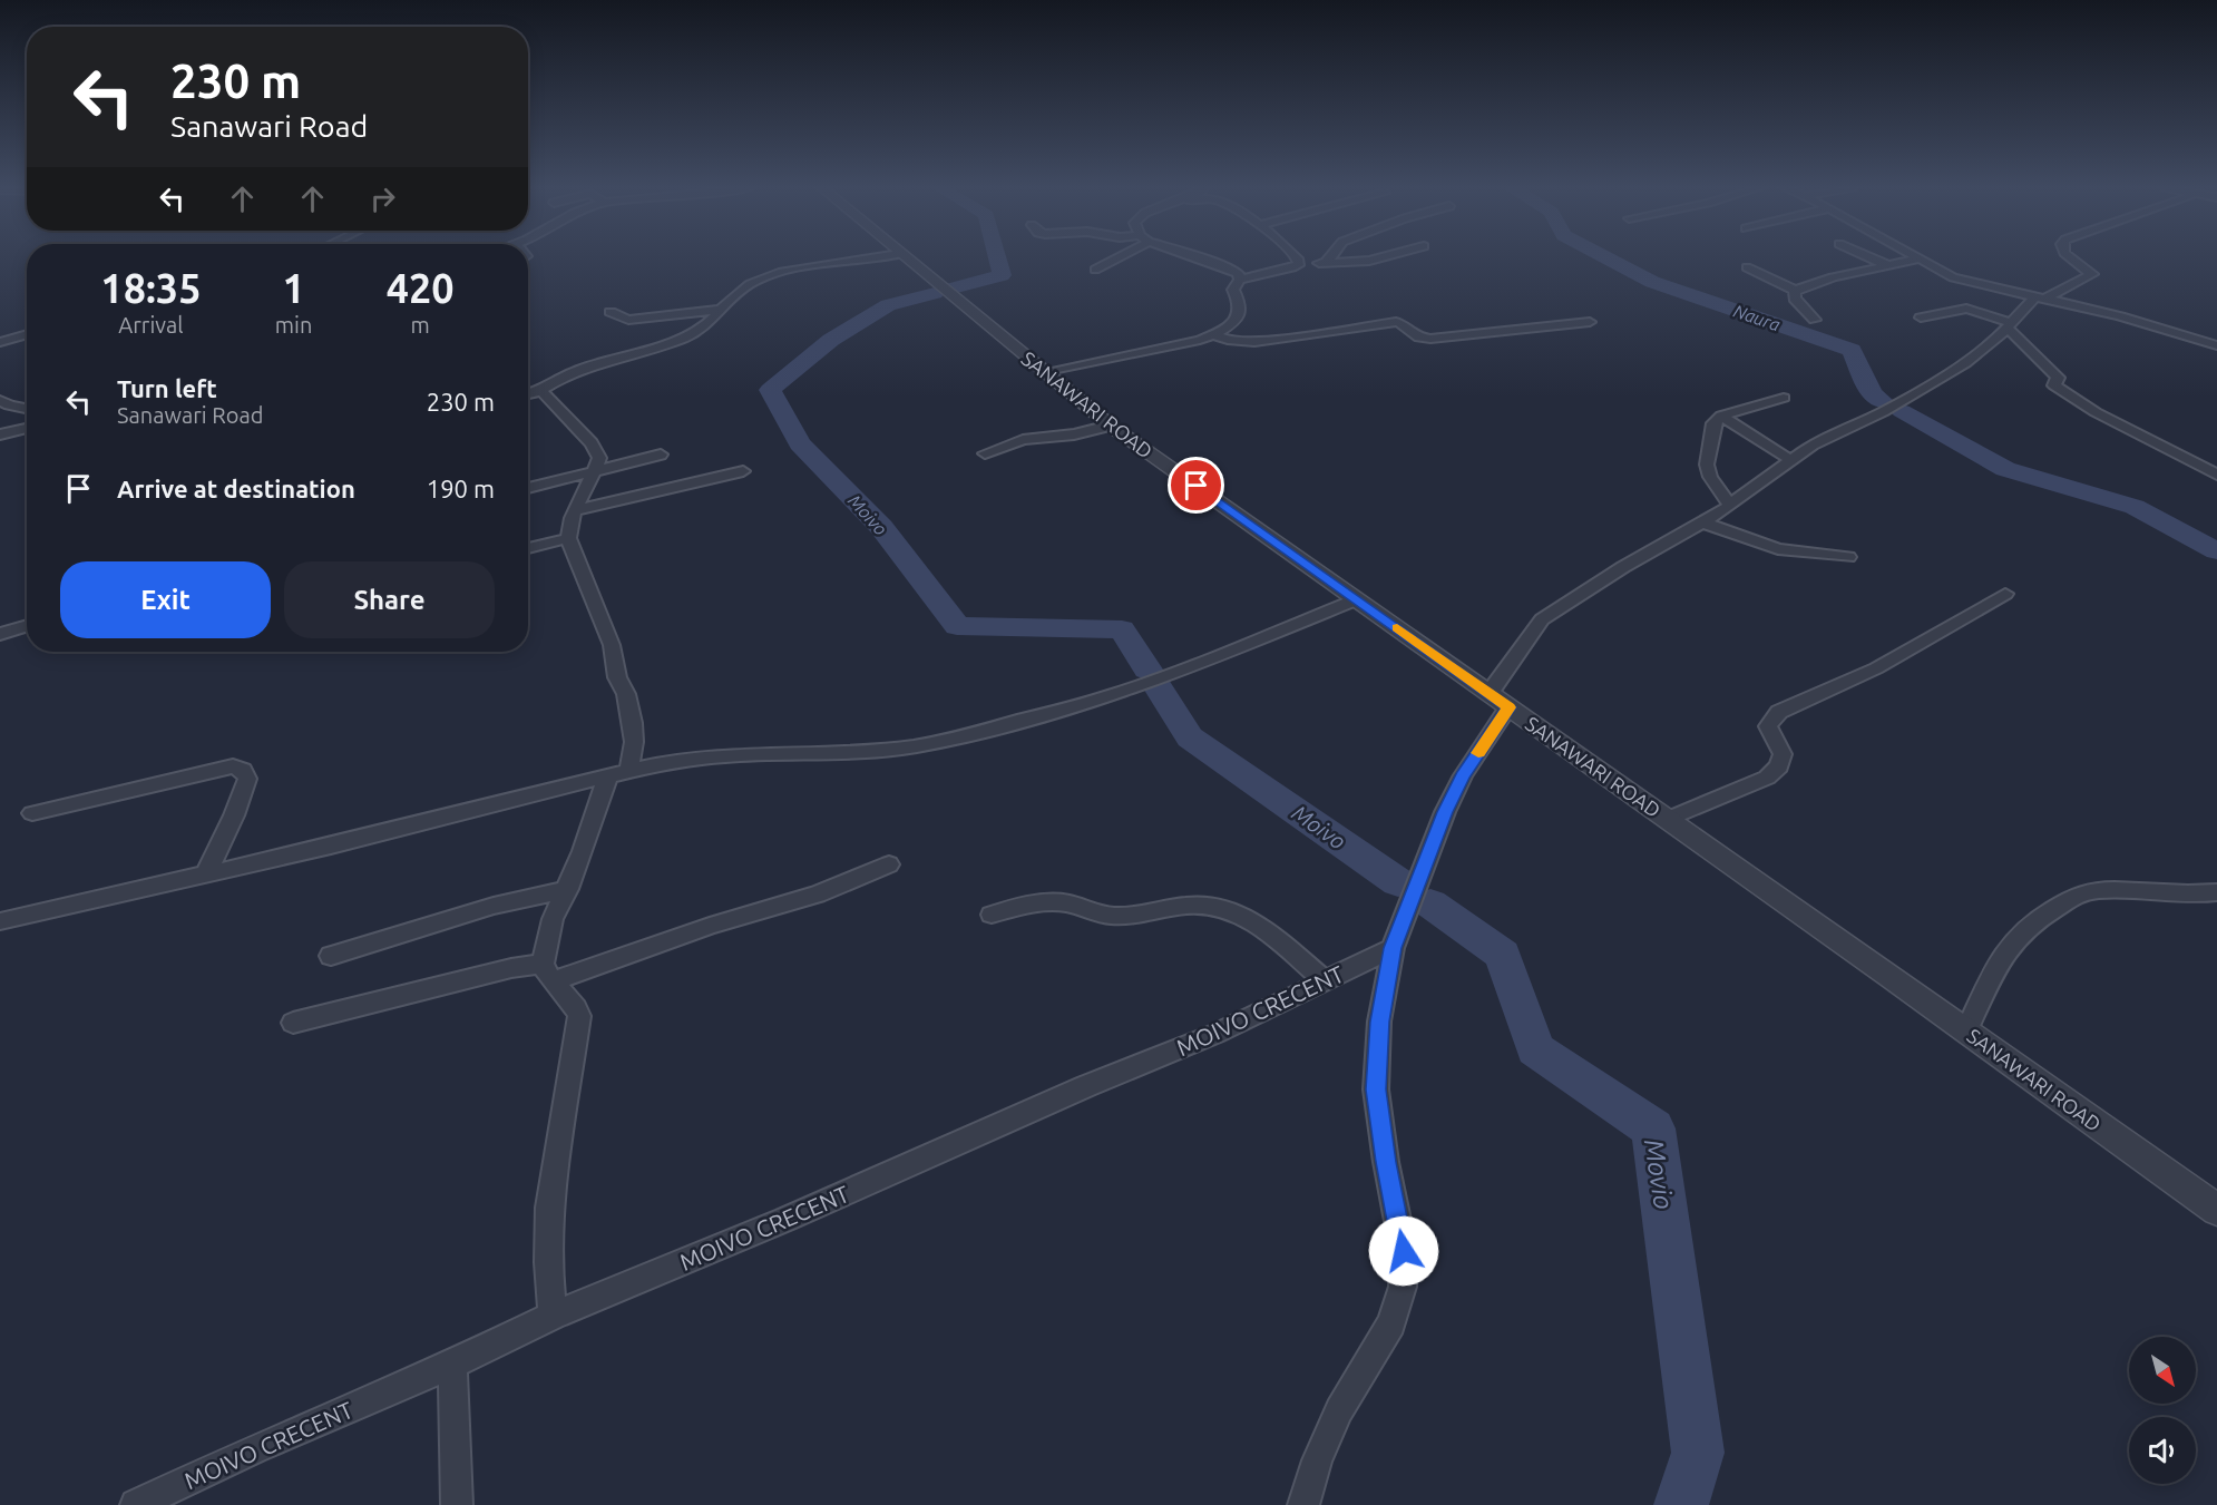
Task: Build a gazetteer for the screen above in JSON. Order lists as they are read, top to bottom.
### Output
{
  "streets": {
    "street": ["SANAWARI ROAD", "MOIVO CRECENT"]
  },
  "water": ["Naura", "Moivo", "Movio"],
  "north": "bottom right",
  "page": {
    "turn": ["230 m", "Sanawari Road"],
    "eta": [
      "18:35",
      "Arrival",
      "1",
      "min",
      "420",
      "m"
    ],
    "list": [
      {
        "name": "Turn left",
        "note": "Sanawari Road",
        "value": "230 m"
      },
      {
        "name": "Arrive at destination",
        "value": "190 m"
      }
    ],
    "buttons": ["Exit", "Share"]
  }
}
